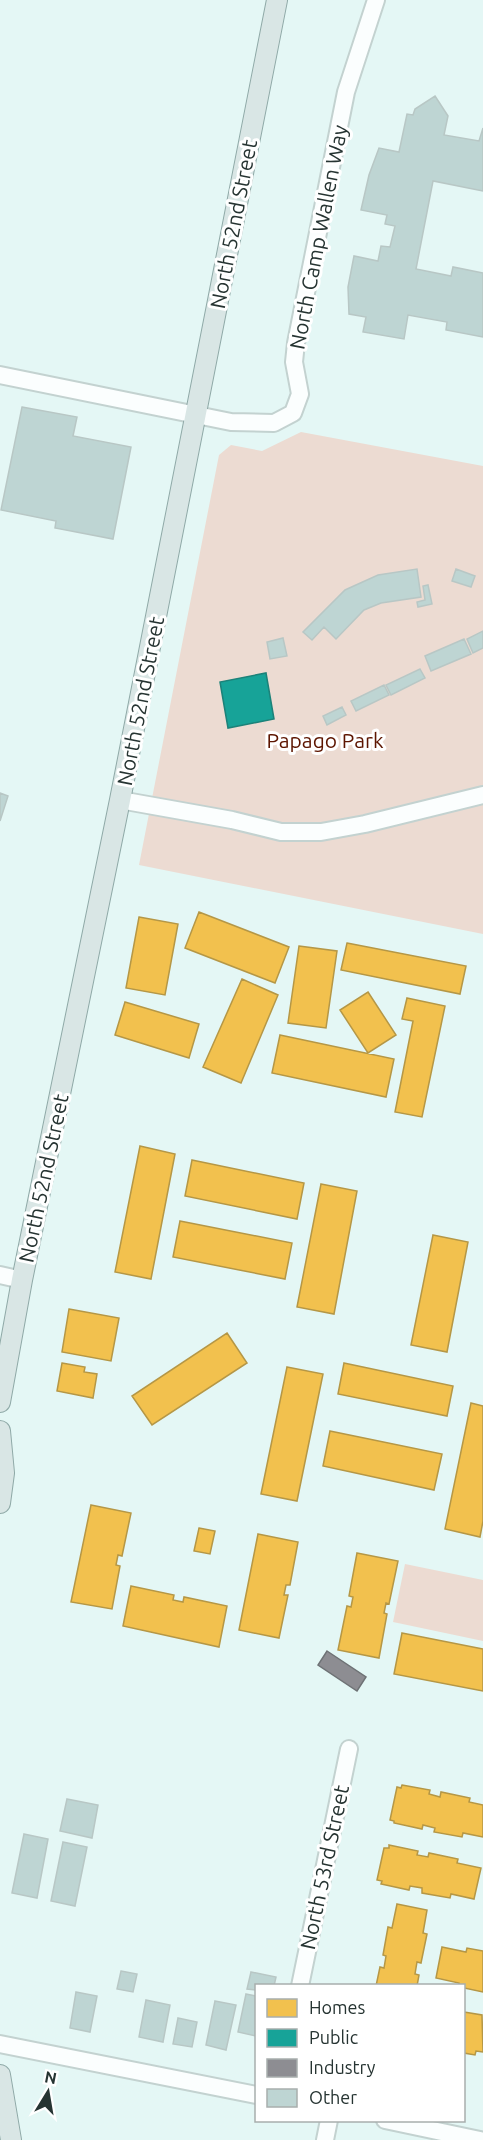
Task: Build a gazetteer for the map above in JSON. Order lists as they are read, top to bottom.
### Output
{
  "streets": {
    "main road": ["North 52nd Street"],
    "street": ["North Camp Wallen Way", "North 53rd Street"]
  },
  "crossings": [
    ["North 52nd Street", "North Camp Wallen Way"]
  ],
  "parks": ["Papago Park"],
  "legend": [
    "Homes",
    "Public",
    "Industry",
    "Other"
  ],
  "north": "top"
}
